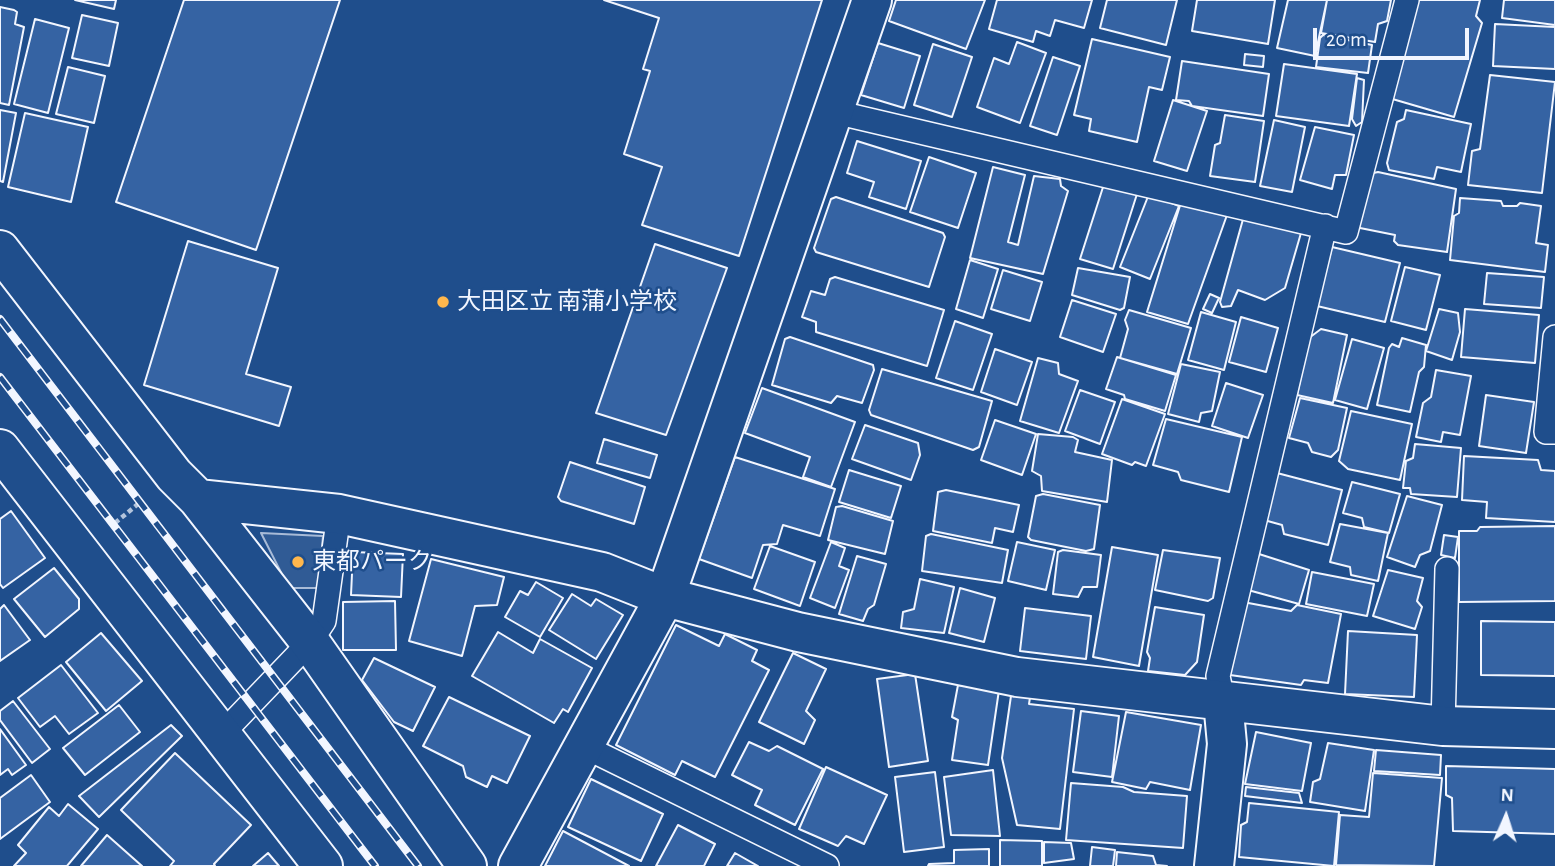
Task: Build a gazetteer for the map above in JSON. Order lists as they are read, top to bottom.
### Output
{
  "places": ["大田区立 南蒲小学校", "東都パーク"],
  "scale_bar": "20 m",
  "north": "top"
}
